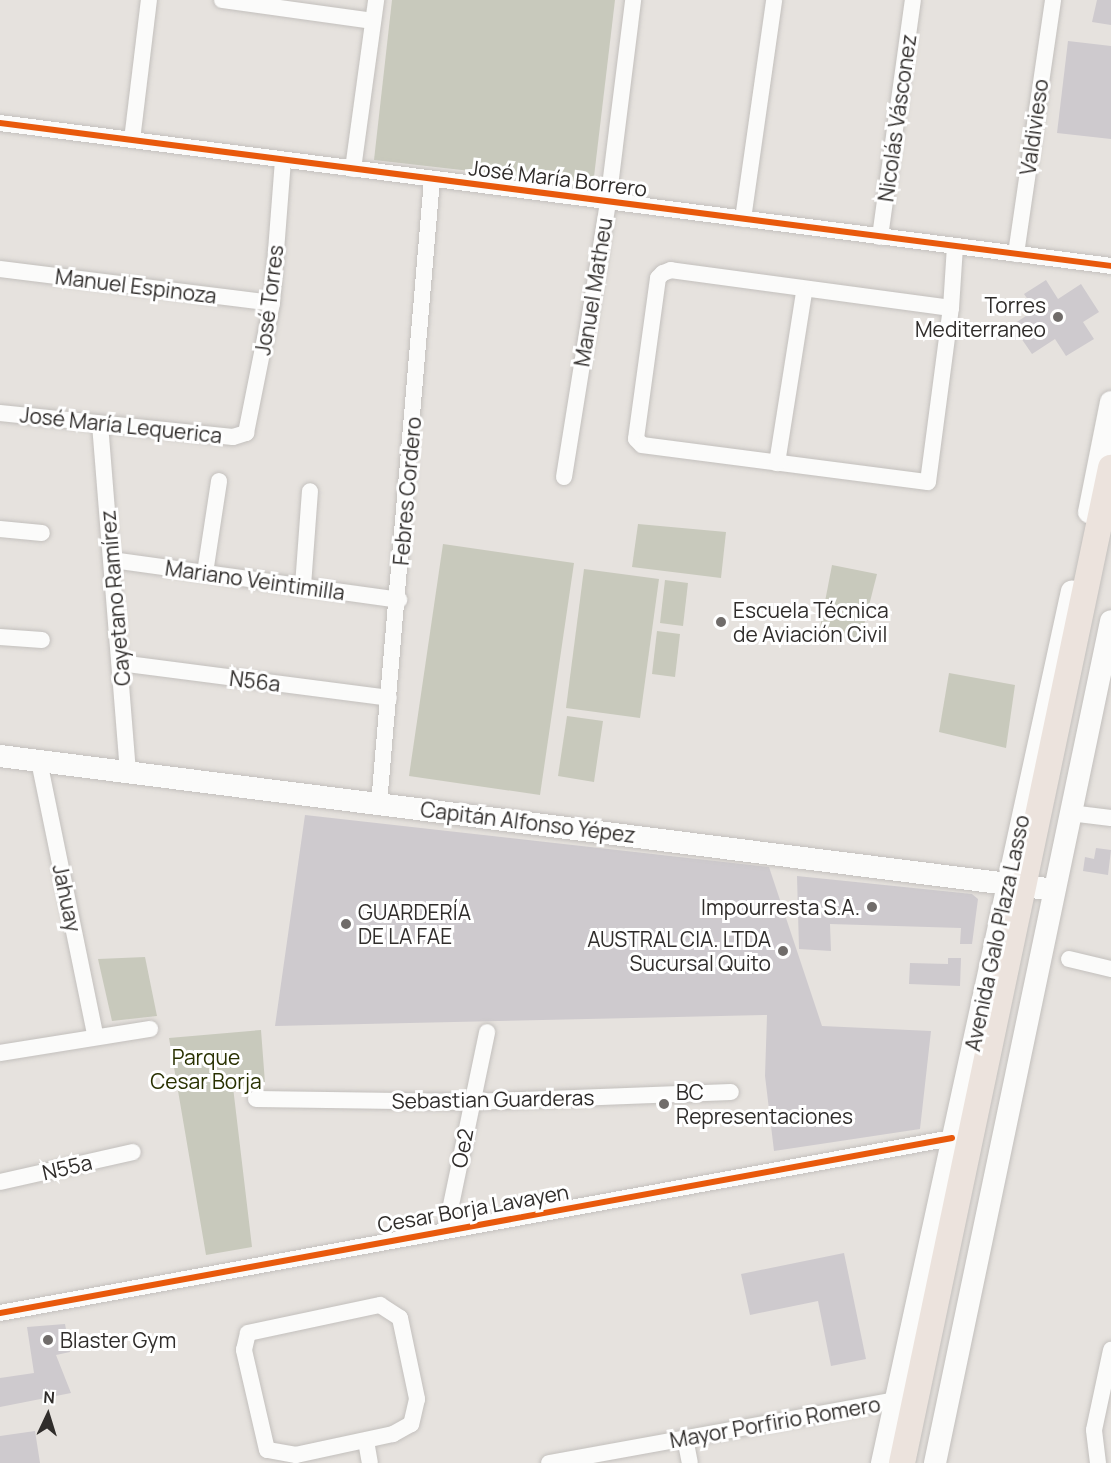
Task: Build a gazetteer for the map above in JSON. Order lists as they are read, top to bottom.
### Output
{
  "streets": {
    "main road": ["Capitán Alfonso Yépez", "Avenida Galo Plaza Lasso"],
    "street": [
      "Nicolás Vásconez",
      "Valdivieso",
      "José María Borrero",
      "Manuel Espinoza",
      "Manuel Matheu",
      "José Torres",
      "José María Lequerica",
      "Febres Cordero",
      "Mariano Veintimilla",
      "Cayetano Ramírez",
      "N56a",
      "Jahuay",
      "Sebastian Guarderas",
      "Oe2",
      "N55a",
      "Cesar Borja Lavayen",
      "Mayor Porfirio Romero"
    ]
  },
  "crossings": [
    ["Nicolás Vásconez", "José María Borrero"],
    ["Valdivieso", "José María Borrero"],
    ["José María Borrero", "Manuel Matheu"],
    ["José María Borrero", "José Torres"],
    ["José María Borrero", "Febres Cordero"],
    ["Manuel Espinoza", "José Torres"],
    ["José Torres", "José María Lequerica"],
    ["José María Lequerica", "Cayetano Ramírez"],
    ["Febres Cordero", "Mariano Veintimilla"],
    ["Febres Cordero", "N56a"],
    ["Febres Cordero", "Capitán Alfonso Yépez"],
    ["Mariano Veintimilla", "Cayetano Ramírez"],
    ["Cayetano Ramírez", "N56a"],
    ["Cayetano Ramírez", "Capitán Alfonso Yépez"],
    ["Capitán Alfonso Yépez", "Jahuay"],
    ["Capitán Alfonso Yépez", "Avenida Galo Plaza Lasso"],
    ["Avenida Galo Plaza Lasso", "Cesar Borja Lavayen"],
    ["Avenida Galo Plaza Lasso", "Mayor Porfirio Romero"],
    ["Sebastian Guarderas", "Oe2"],
    ["Oe2", "Cesar Borja Lavayen"]
  ],
  "parks": ["Parque Cesar Borja"],
  "places": [
    "Torres Mediterraneo",
    "Escuela Técnica de Aviación Civil",
    "Impourresta S.A.",
    "GUARDERÍA DE LA FAE",
    "AUSTRAL CIA. LTDA Sucursal Quito",
    "BC Representaciones",
    "Blaster Gym"
  ],
  "north": "top"
}
